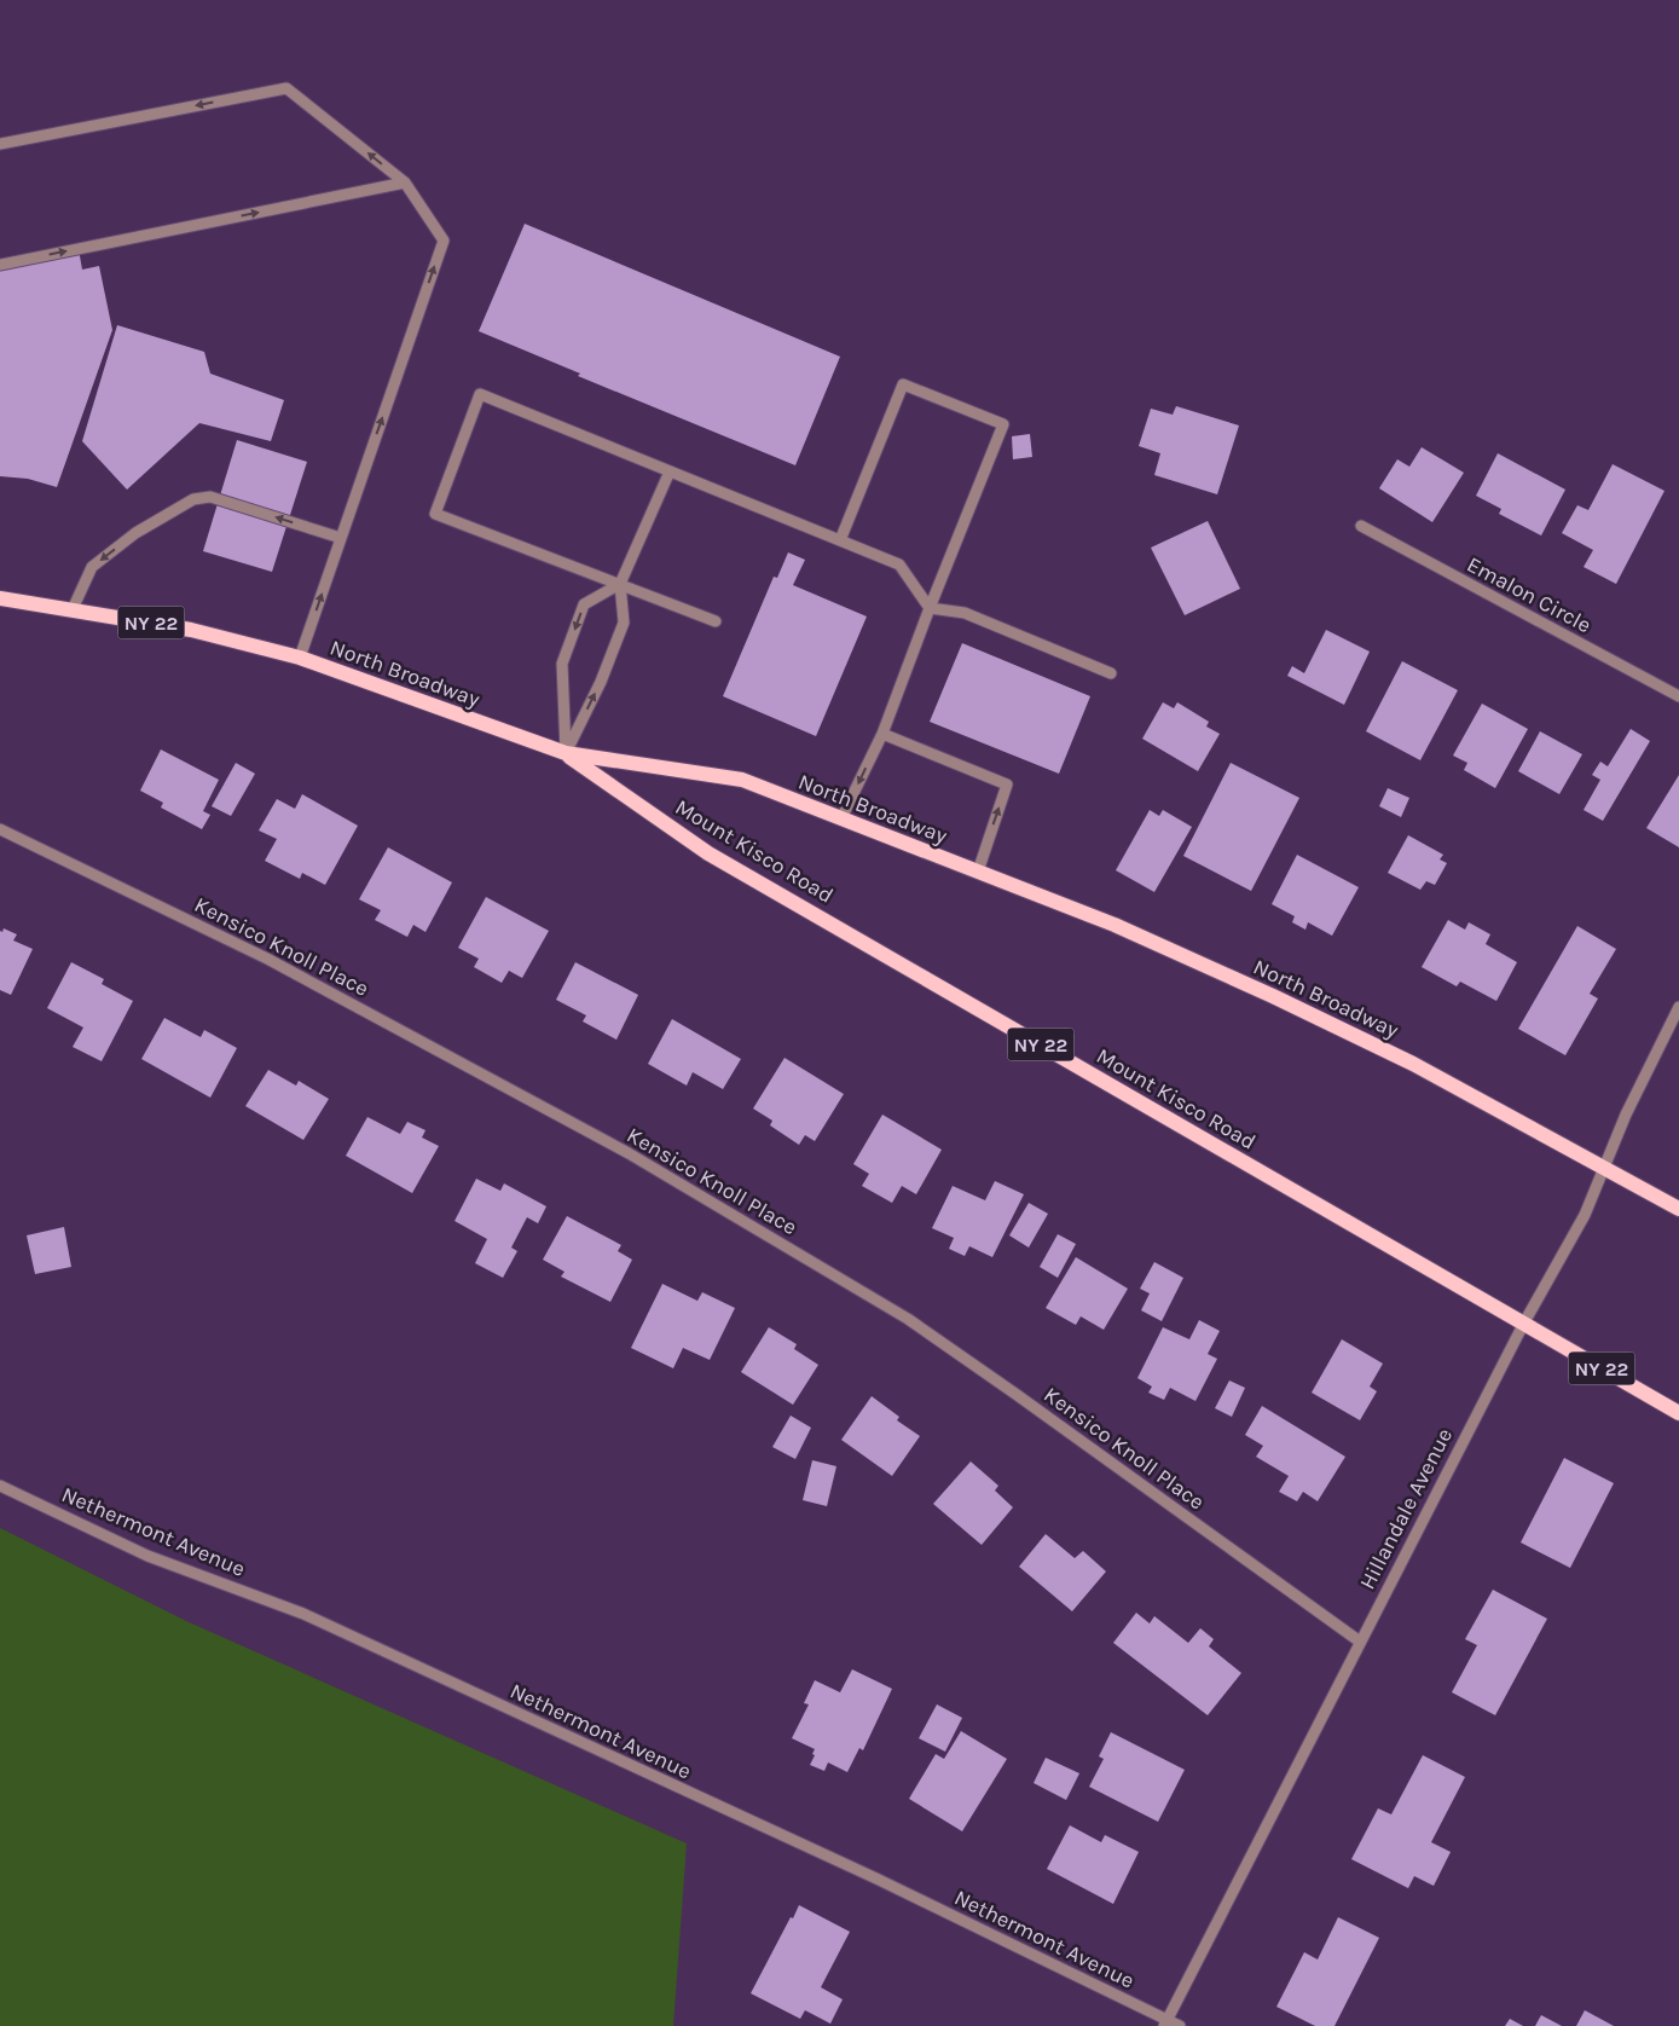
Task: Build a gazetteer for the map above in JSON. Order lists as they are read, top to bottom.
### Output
{
  "streets": {
    "main road": ["NY 22", "North Broadway", "Mount Kisco Road"],
    "street": [
      "Emalon Circle",
      "Kensico Knoll Place",
      "Hillandale Avenue",
      "Nethermont Avenue"
    ]
  },
  "crossings": [
    ["North Broadway", "Mount Kisco Road"],
    ["North Broadway", "Hillandale Avenue"],
    ["Mount Kisco Road", "Hillandale Avenue"],
    ["Kensico Knoll Place", "Hillandale Avenue"],
    ["Hillandale Avenue", "Nethermont Avenue"]
  ]
}
